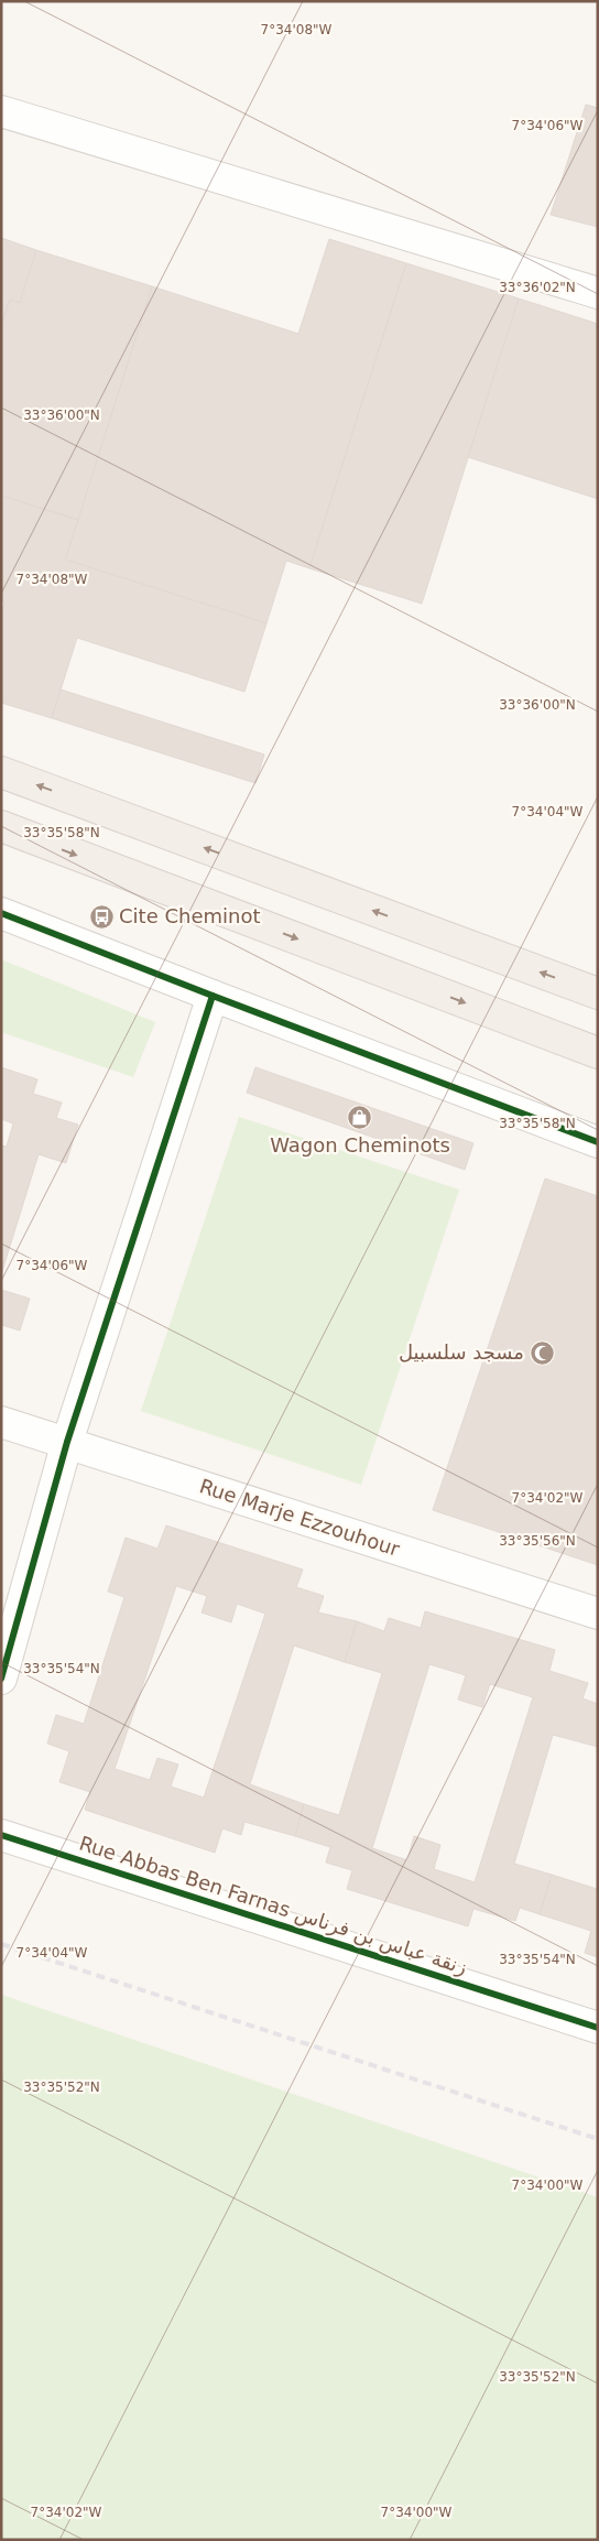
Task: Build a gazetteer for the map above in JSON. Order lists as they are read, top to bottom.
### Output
{
  "streets": {
    "street": ["Rue Marje Ezzouhour", "Rue Abbas Ben Farnas زنقة عباس بن فرناس"]
  },
  "places": {
    "bus stop": ["Cite Cheminot"],
    "shop": ["Wagon Cheminots"],
    "mosque": ["مسجد سلسبيل"]
  },
  "coordinates": [
    "7°34'08\"W",
    "7°34'06\"W",
    "33°36'02\"N",
    "33°36'00\"N",
    "7°34'04\"W",
    "33°35'58\"N",
    "7°34'02\"W",
    "33°35'56\"N",
    "33°35'54\"N",
    "33°35'52\"N",
    "7°34'00\"W"
  ]
}
